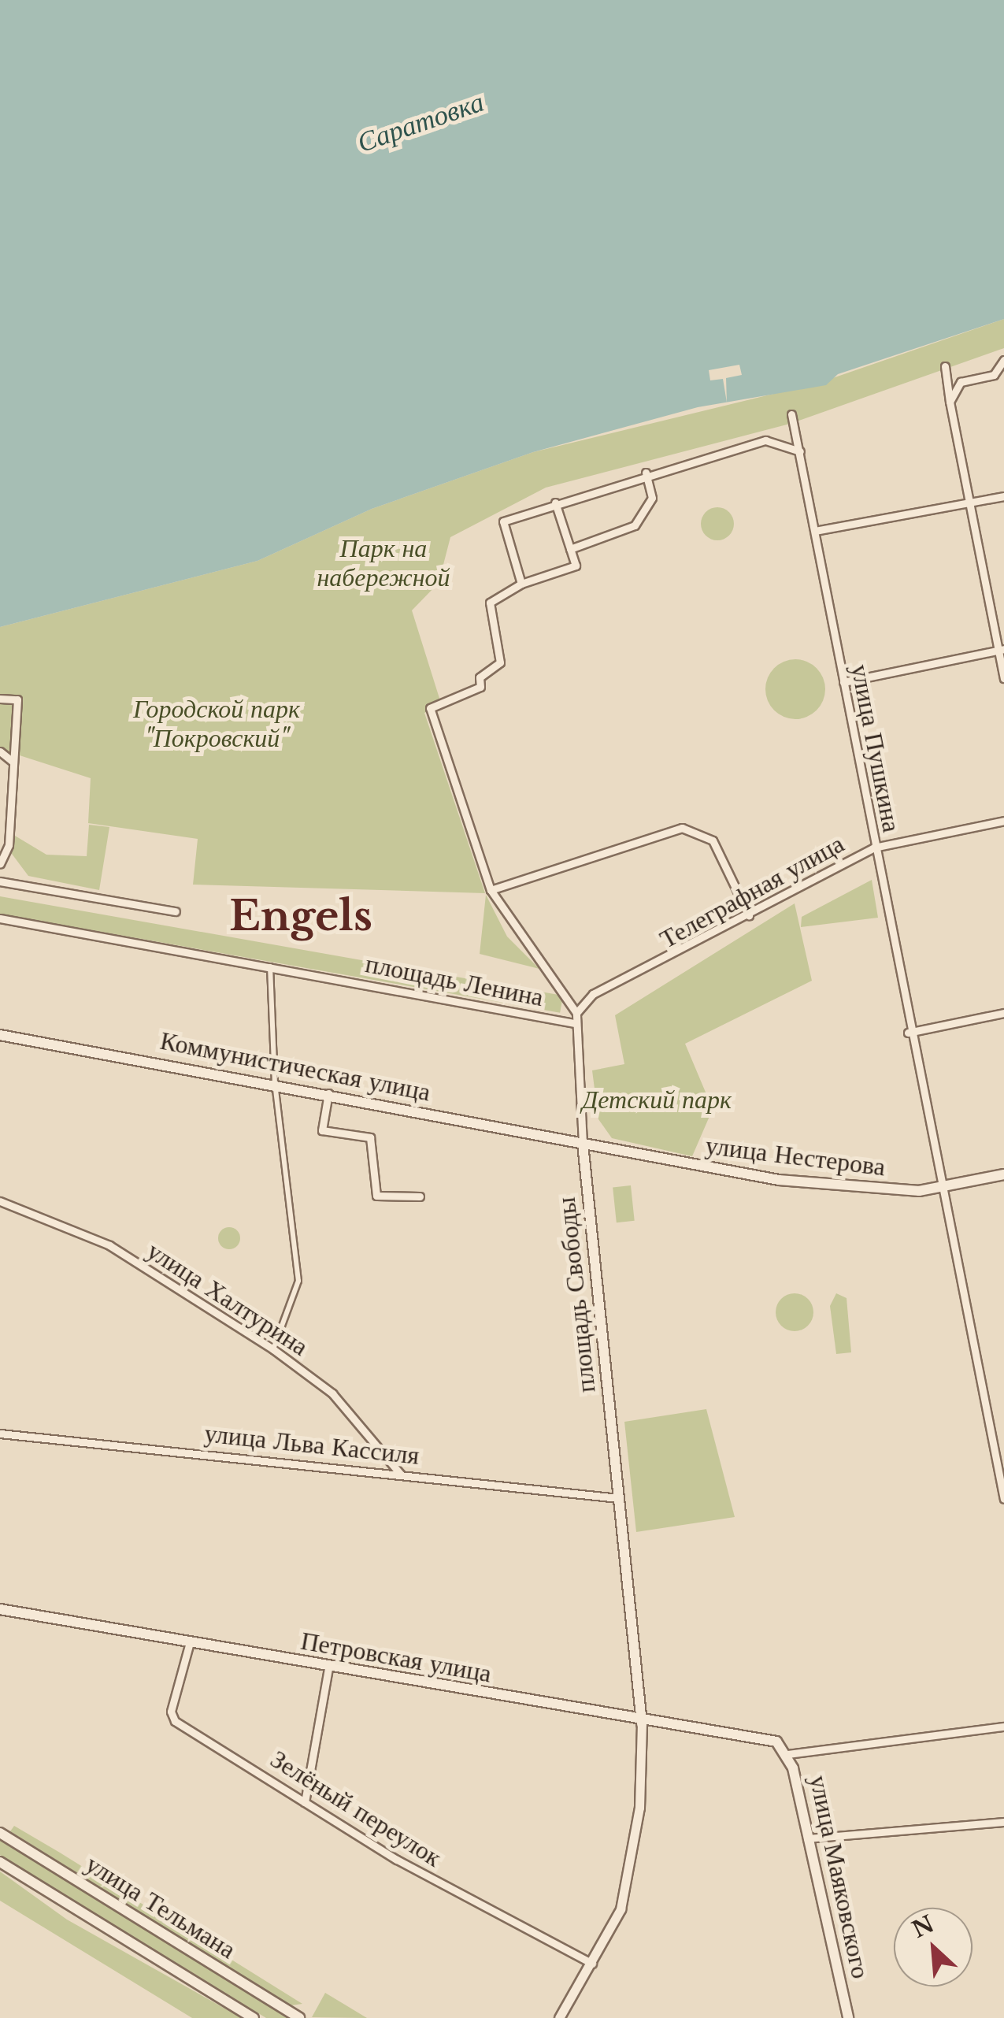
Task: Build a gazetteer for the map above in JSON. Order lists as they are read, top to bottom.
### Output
{
  "streets": {
    "main road": [
      "Коммунистическая улица",
      "улица Нестерова",
      "площадь Свободы",
      "Петровская улица",
      "улица Маяковского",
      "улица Тельмана"
    ],
    "street": [
      "улица Пушкина",
      "Телеграфная улица",
      "площадь Ленина",
      "улица Халтурина",
      "улица Льва Кассиля",
      "Зелёный переулок"
    ]
  },
  "crossings": [
    ["улица Пушкина", "Телеграфная улица"],
    ["улица Пушкина", "улица Нестерова"],
    ["Телеграфная улица", "площадь Свободы"],
    ["площадь Ленина", "площадь Свободы"],
    ["Коммунистическая улица", "улица Нестерова"],
    ["Коммунистическая улица", "площадь Свободы"],
    ["улица Нестерова", "площадь Свободы"],
    ["площадь Свободы", "улица Льва Кассиля"],
    ["площадь Свободы", "Петровская улица"],
    ["улица Халтурина", "улица Льва Кассиля"],
    ["Петровская улица", "Зелёный переулок"],
    ["Петровская улица", "улица Маяковского"]
  ],
  "districts": ["Engels"],
  "water": ["Саратовка"],
  "parks": ["Парк на набережной", "Городской парк \"Покровский\"", "Детский парк"],
  "north": "top left"
}
